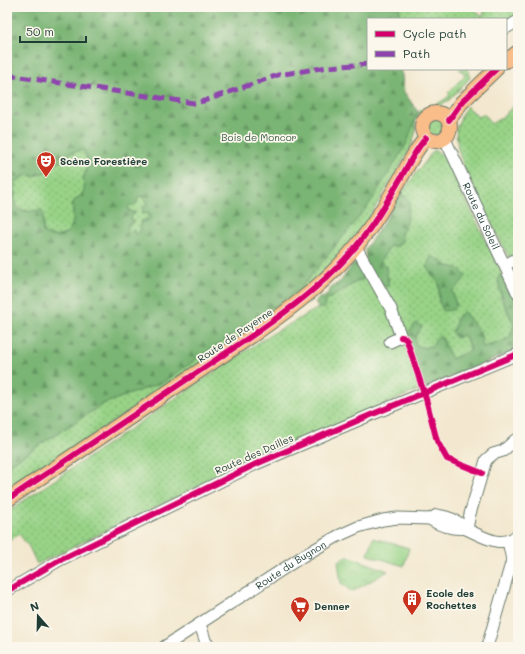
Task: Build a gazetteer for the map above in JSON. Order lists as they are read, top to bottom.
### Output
{
  "streets": {
    "main road": ["Route de Payerne"],
    "street": ["Route du Soleil", "Route des Dailles", "Route du Bugnon"]
  },
  "crossings": [
    ["Route du Soleil", "Route de Payerne"]
  ],
  "parks": ["Bois de Moncor"],
  "places": {
    "theatre": ["Scène Forestière"],
    "building": ["Ecole des Rochettes"],
    "supermarket": ["Denner"]
  },
  "legend": ["Cycle path", "Path"],
  "scale_bar": "50 m",
  "north": "top"
}
